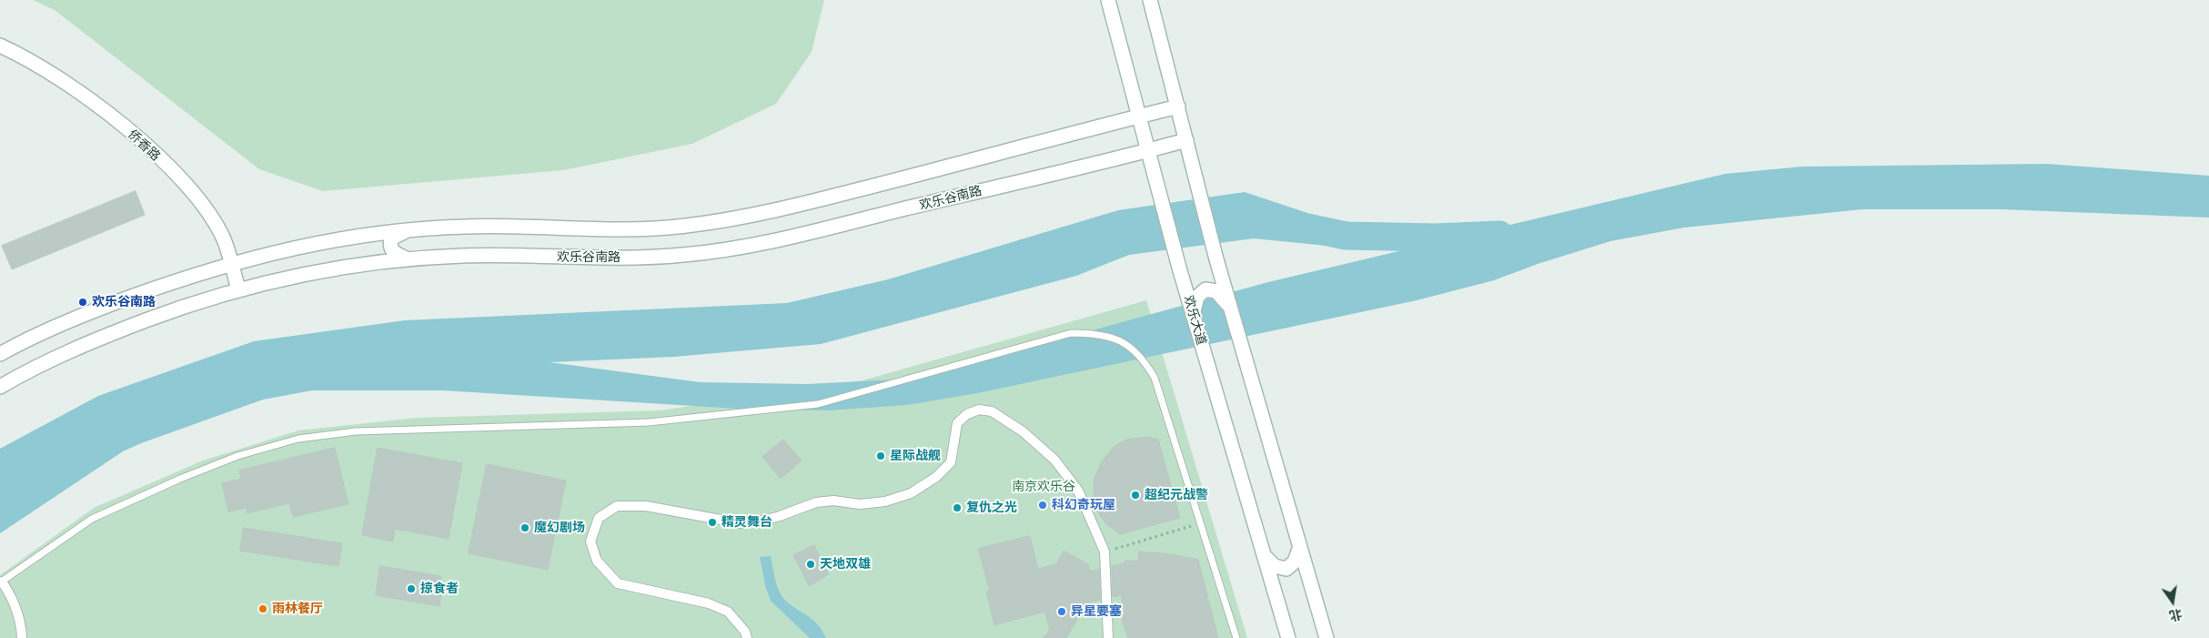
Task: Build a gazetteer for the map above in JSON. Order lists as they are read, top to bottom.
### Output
{
  "streets": {
    "street": ["侨香路", "欢乐谷南路", "欢乐大道"]
  },
  "crossings": [
    ["侨香路", "欢乐谷南路"],
    ["欢乐谷南路", "欢乐大道"]
  ],
  "parks": ["南京欢乐谷"],
  "places": [
    "欢乐谷南路",
    "星际战舰",
    "超纪元战警",
    "科幻奇玩屋",
    "复仇之光",
    "精灵舞台",
    "魔幻剧场",
    "天地双雄",
    "掠食者",
    "雨林餐厅",
    "异星要塞"
  ],
  "north": "bottom"
}
